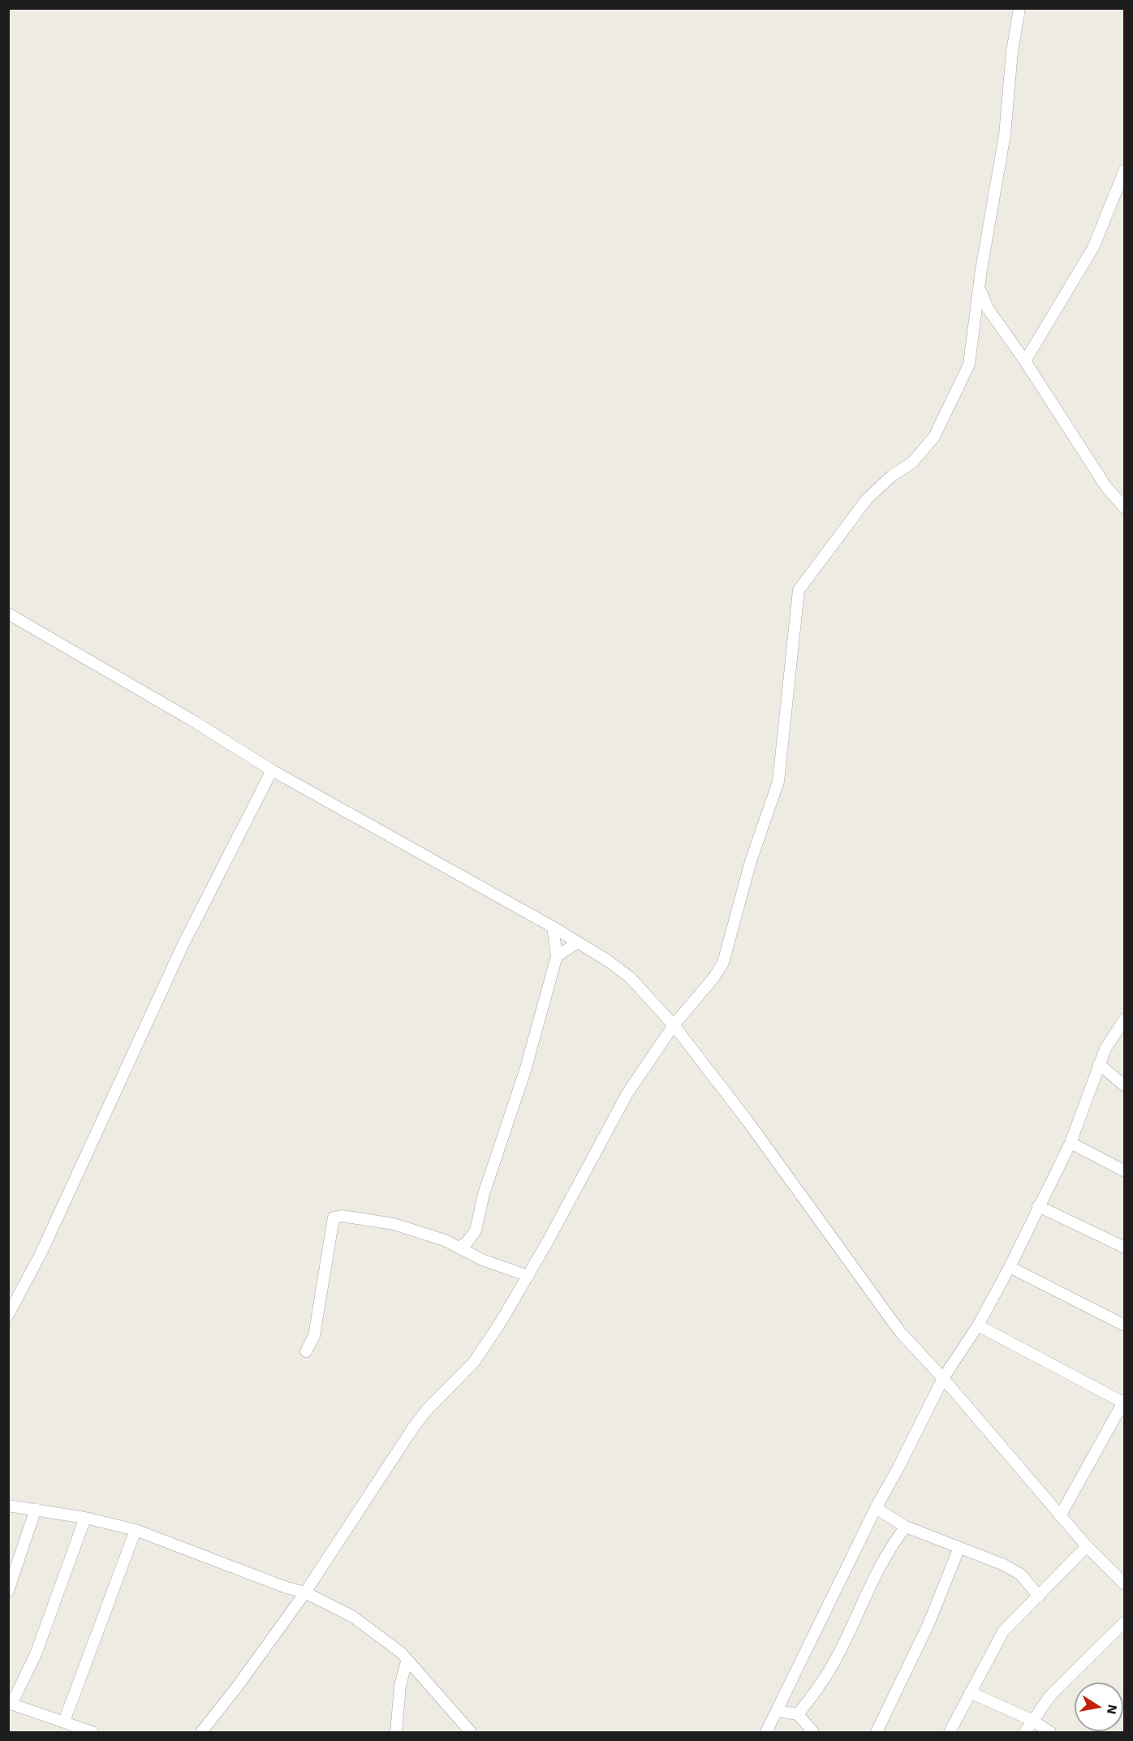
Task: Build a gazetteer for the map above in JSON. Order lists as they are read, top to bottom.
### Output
{
  "north": "right"
}
